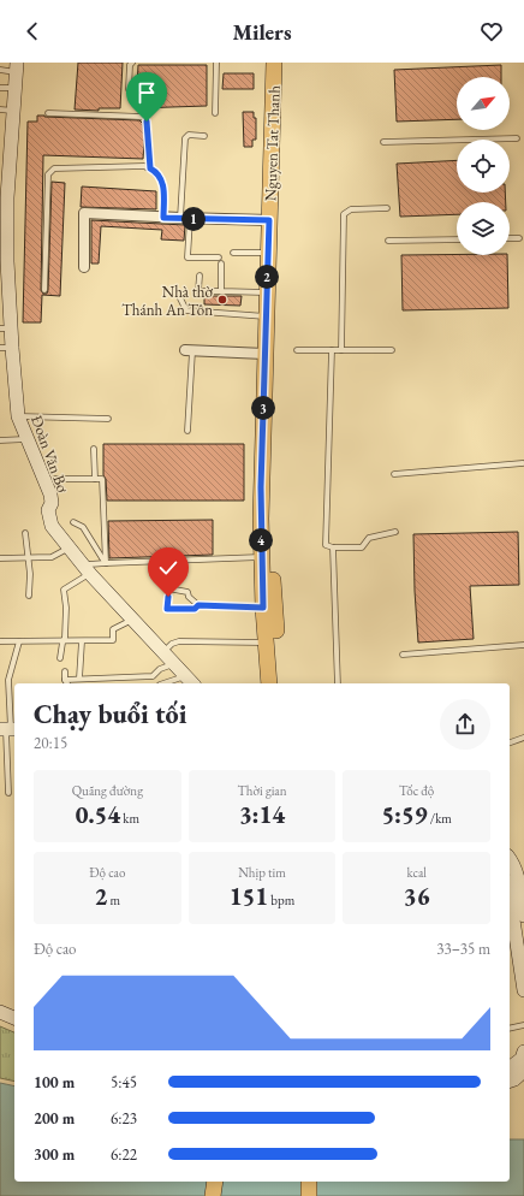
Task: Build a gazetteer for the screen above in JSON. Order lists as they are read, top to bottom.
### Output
{
  "streets": {
    "main road": ["Nguyen Tat Thanh"],
    "street": ["Đoàn Văn Bơ"]
  },
  "places": ["Nhà thờ Thánh An Tôn"],
  "north": "top right",
  "page": {
    "header": "Milers",
    "pins": [
      "1",
      "2",
      "3",
      "4"
    ],
    "heading": ["Chạy buổi tối", "20:15"],
    "stats": [
      ["Quãng đường", "0.54 km"],
      ["Thời gian", "3:14"],
      ["Tốc độ", "5:59 /km"],
      ["Độ cao", "2 m"],
      ["Nhịp tim", "151 bpm"],
      ["kcal", "36"]
    ],
    "chart": ["Độ cao", "33–35 m"],
    "list": [
      {
        "name": "100 m",
        "note": "5:45"
      },
      {
        "name": "200 m",
        "note": "6:23"
      },
      {
        "name": "300 m",
        "note": "6:22"
      }
    ]
  }
}
